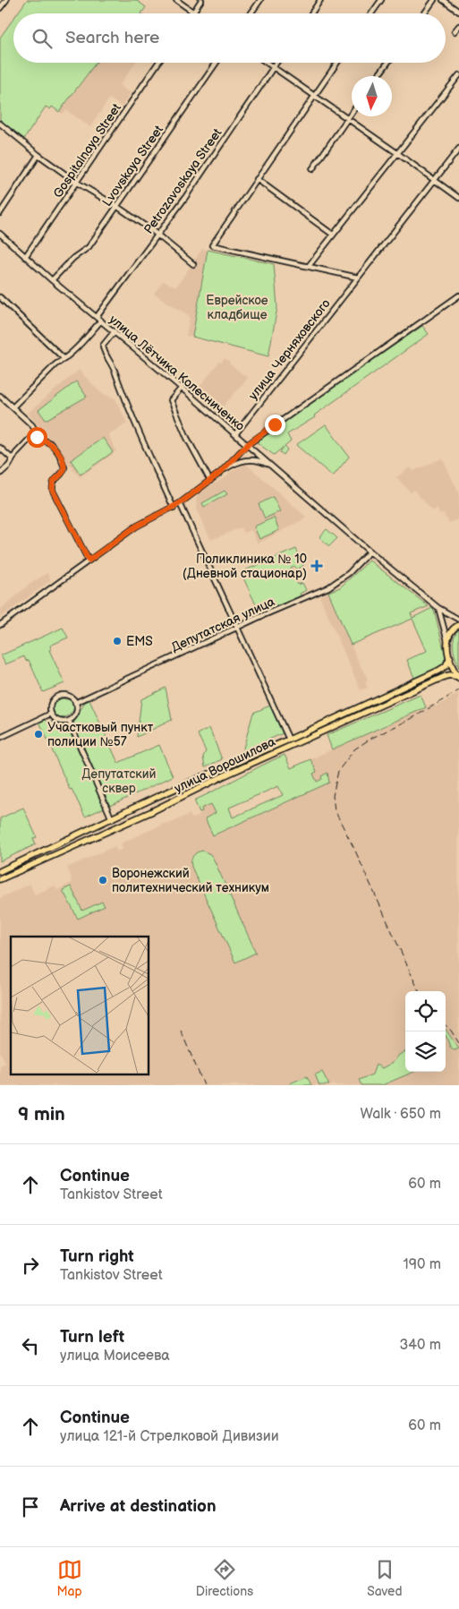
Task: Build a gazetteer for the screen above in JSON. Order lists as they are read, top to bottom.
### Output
{
  "streets": {
    "main road": ["улица Ворошилова"],
    "street": [
      "Gospitalnaya Street",
      "Lvovskaya Street",
      "Petrozavoskaya Street",
      "улица Черняховского",
      "улица Лётчика Колесниченко",
      "Депутатская улица"
    ]
  },
  "crossings": [
    ["Gospitalnaya Street", "улица Лётчика Колесниченко"],
    ["Lvovskaya Street", "улица Лётчика Колесниченко"],
    ["Petrozavoskaya Street", "улица Лётчика Колесниченко"],
    ["улица Черняховского", "улица Лётчика Колесниченко"],
    ["улица Лётчика Колесниченко", "Депутатская улица"]
  ],
  "parks": ["Еврейское кладбище", "Депутатский сквер"],
  "places": {
    "health": ["Поликлиника № 10 (Дневной стационар)"],
    "other": ["EMS", "Участковый пункт полиции №57", "Воронежский политехнический техникум"]
  },
  "north": "bottom",
  "page": {
    "search": "Search here",
    "heading": ["9 min", "Walk · 650 m"],
    "list": [
      ["Continue", "Tankistov Street", "60 m"],
      ["Turn right", "Tankistov Street", "190 m"],
      ["Turn left", "улица Моисеева", "340 m"],
      ["Continue", "улица 121-й Стрелковой Дивизии", "60 m"],
      "Arrive at destination"
    ],
    "nav": ["Map", "Directions", "Saved"]
  }
}
